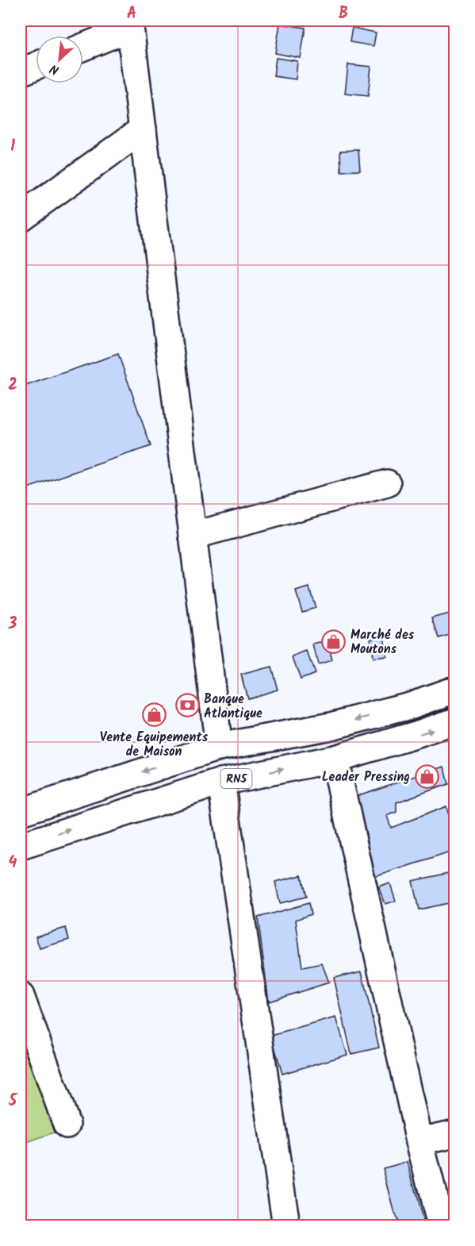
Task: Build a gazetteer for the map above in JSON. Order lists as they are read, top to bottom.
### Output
{
  "streets": {
    "main road": ["RN5"]
  },
  "places": {
    "shop": ["Marché des Moutons", "Vente Equipements de Maison", "Leader Pressing"],
    "bank": ["Banque Atlantique"]
  },
  "north": "bottom left",
  "grid": {
    "columns": ["A", "B"],
    "rows": [
      "1",
      "2",
      "3",
      "4",
      "5"
    ]
  }
}
